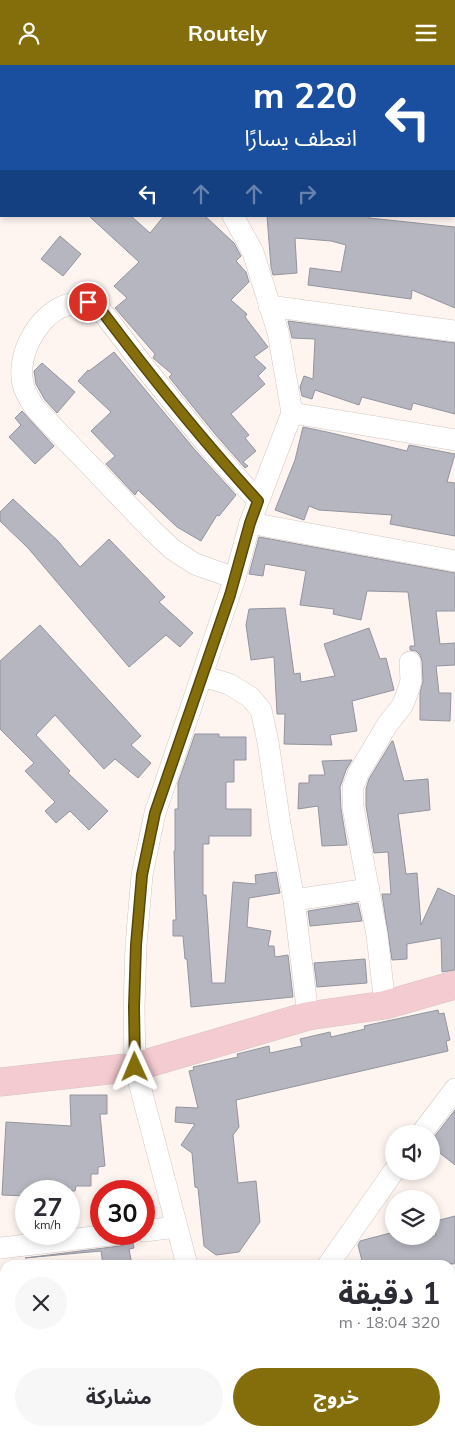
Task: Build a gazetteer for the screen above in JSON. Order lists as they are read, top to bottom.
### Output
{
  "page": {
    "header": "Routely",
    "turn": ["220 m", "انعطف يسارًا"],
    "speed": "27 km/h",
    "limit": "30",
    "heading": ["1 دقيقة", "320 m · 18:04"],
    "buttons": ["خروج", "مشاركة"]
  }
}
